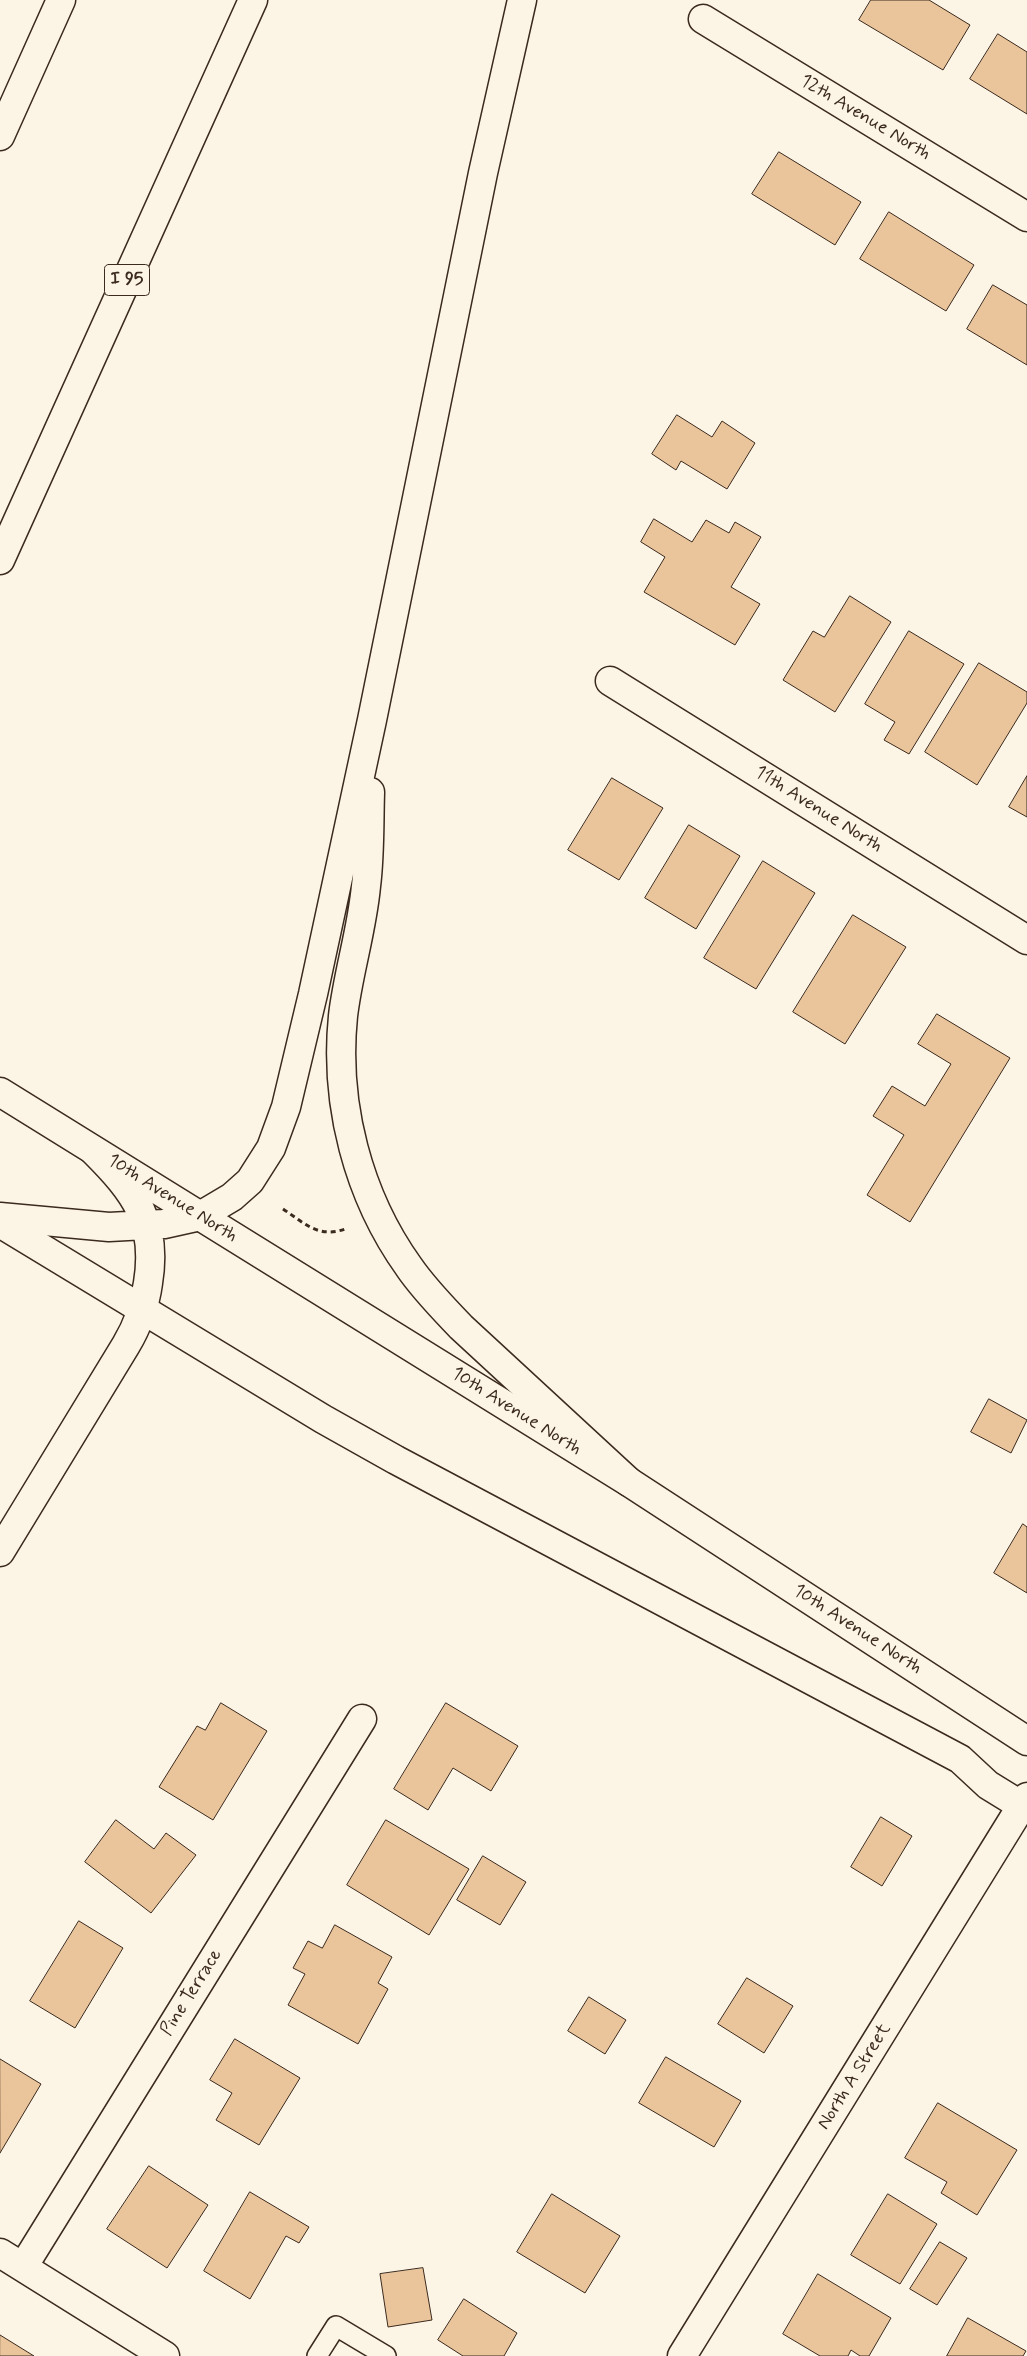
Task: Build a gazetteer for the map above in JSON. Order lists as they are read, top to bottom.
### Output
{
  "streets": {
    "main road": [
      "12th Avenue North",
      "I 95",
      "11th Avenue North",
      "10th Avenue North",
      "Pine Terrace",
      "North A Street"
    ]
  }
}
